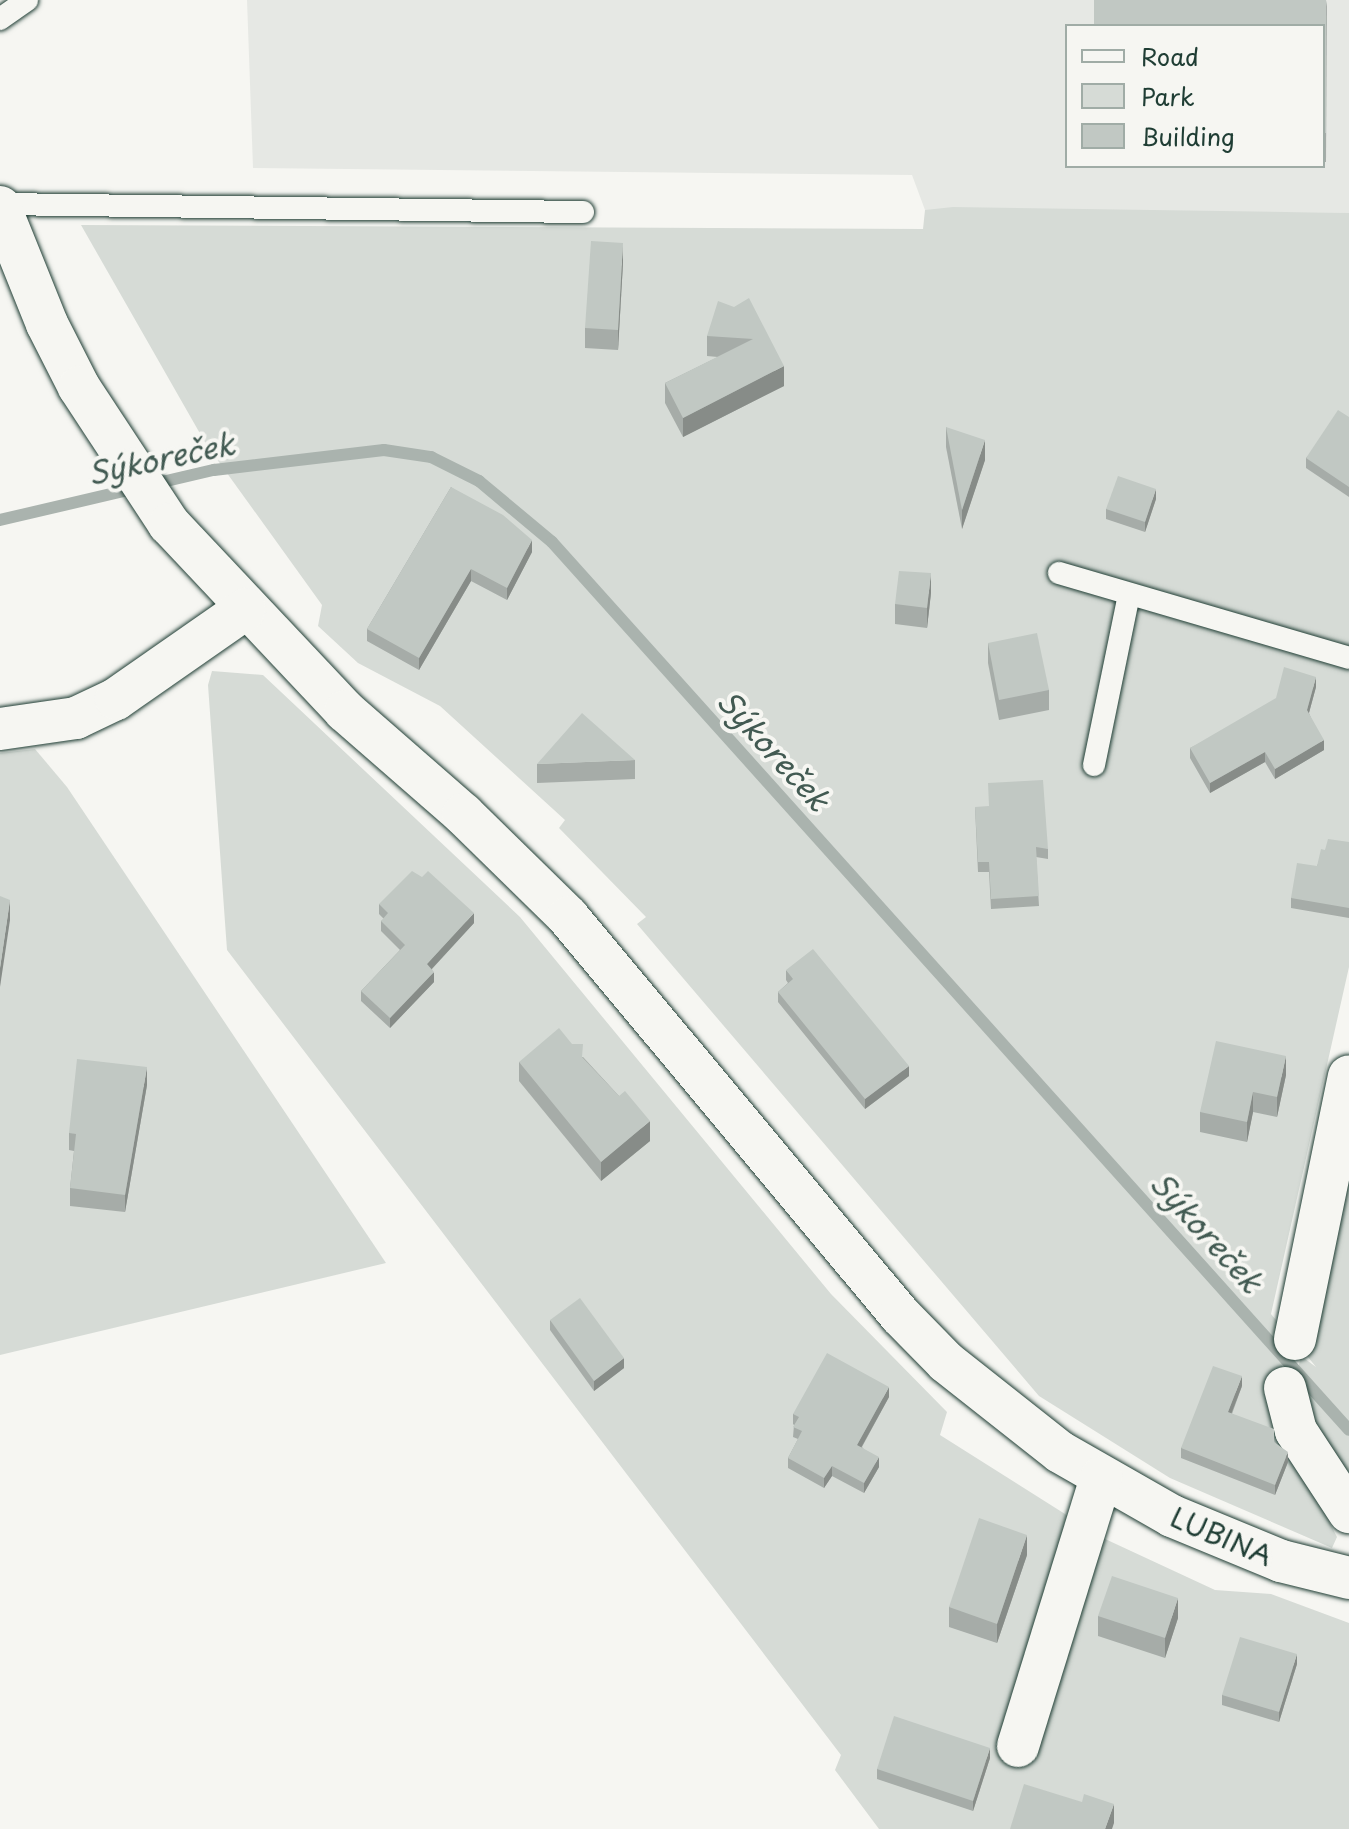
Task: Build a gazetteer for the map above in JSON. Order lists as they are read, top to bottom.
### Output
{
  "streets": {
    "street": ["LUBINA"]
  },
  "water": ["Sýkoreček"],
  "legend": ["Road", "Park", "Building"]
}
